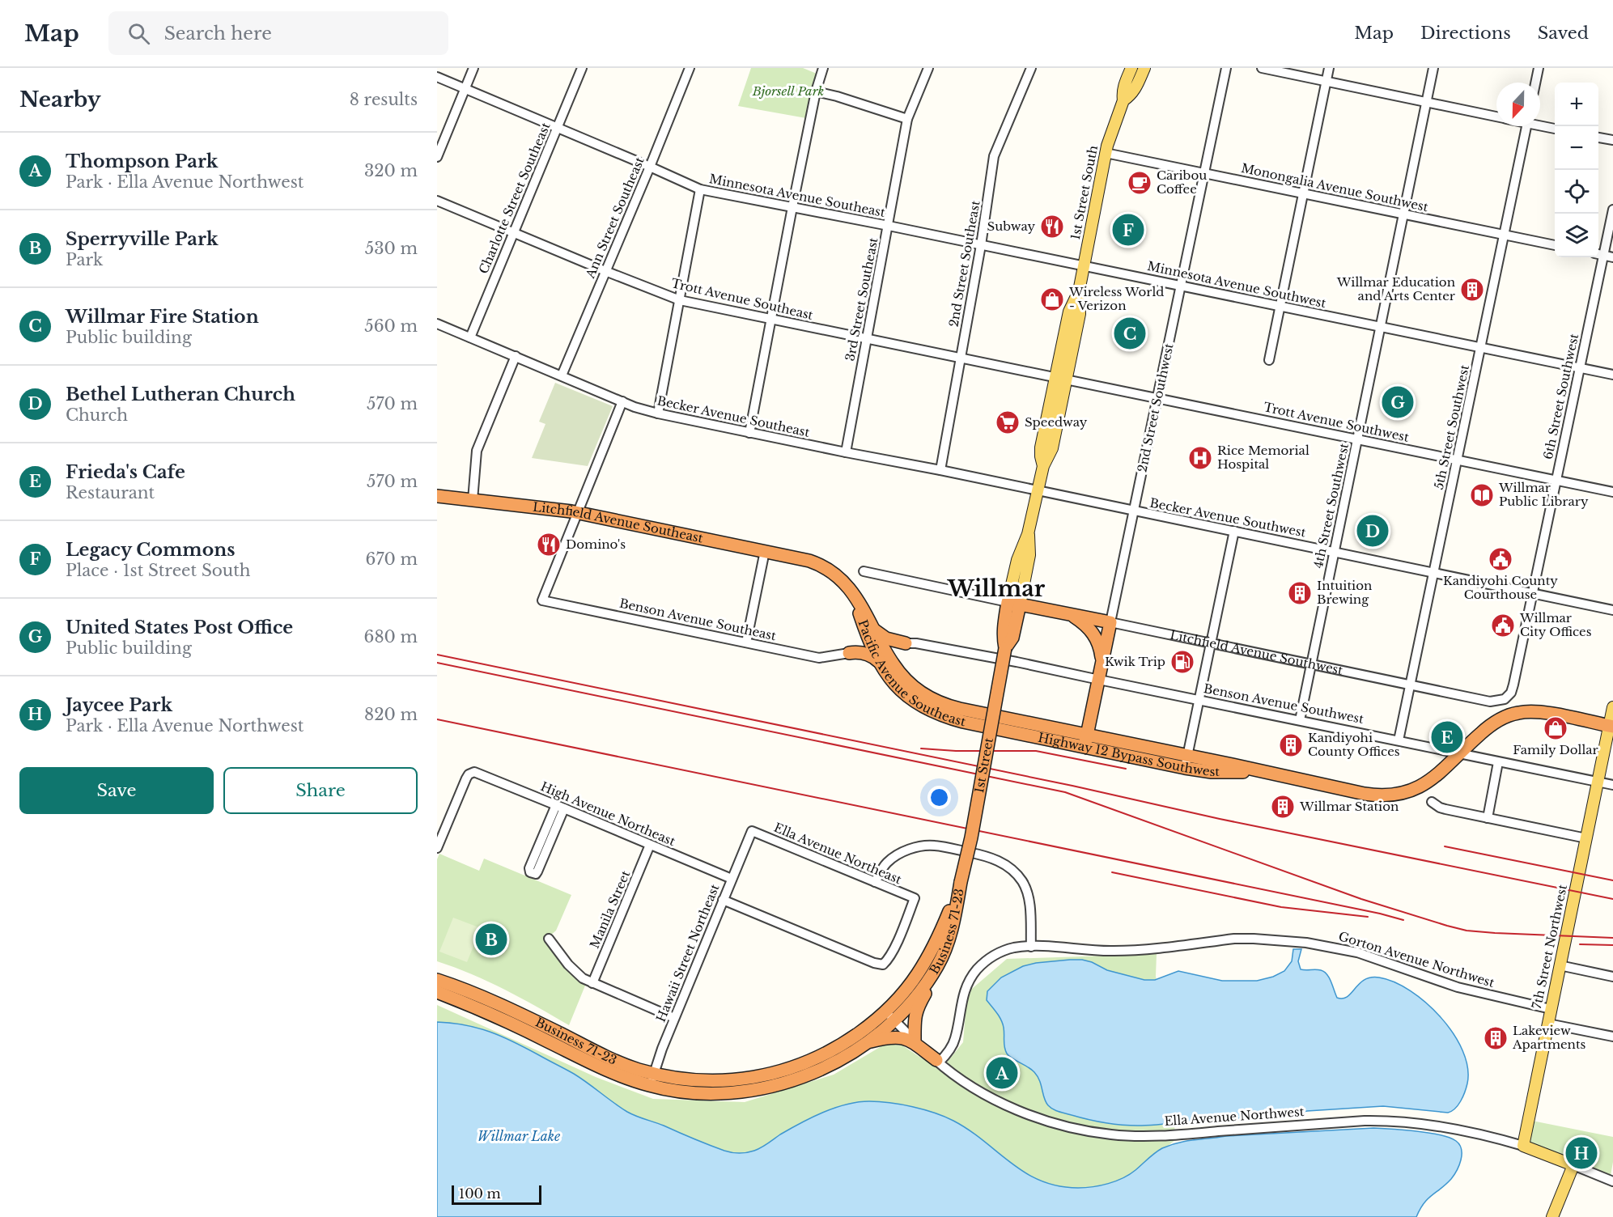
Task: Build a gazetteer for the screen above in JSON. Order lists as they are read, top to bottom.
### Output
{
  "streets": {
    "highway": [
      "2nd Street Southwest",
      "Litchfield Avenue Southeast",
      "Litchfield Avenue Southwest",
      "Pacific Avenue Southeast",
      "Highway 12 Bypass Southwest",
      "1st Street",
      "Business 71-23"
    ],
    "main road": ["1st Street South", "7th Street Northwest", "Ella Avenue Northwest"],
    "street": [
      "Monongalia Avenue Southwest",
      "Minnesota Avenue Southeast",
      "Charlotte Street Southeast",
      "Ann Street Southeast",
      "2nd Street Southeast",
      "Minnesota Avenue Southwest",
      "Trott Avenue Southeast",
      "3rd Street Southeast",
      "6th Street Southwest",
      "Becker Avenue Southeast",
      "Trott Avenue Southwest",
      "5th Street Southwest",
      "4th Street Southwest",
      "Becker Avenue Southwest",
      "Benson Avenue Southeast",
      "Benson Avenue Southwest",
      "High Avenue Northeast",
      "Ella Avenue Northeast",
      "Manila Street",
      "Hawaii Street Northeast",
      "Gorton Avenue Northwest"
    ]
  },
  "crossings": [
    ["Monongalia Avenue Southwest", "1st Street South"],
    ["Monongalia Avenue Southwest", "2nd Street Southwest"],
    ["Monongalia Avenue Southwest", "5th Street Southwest"],
    ["Monongalia Avenue Southwest", "4th Street Southwest"],
    ["1st Street South", "Minnesota Avenue Southeast"],
    ["1st Street South", "Minnesota Avenue Southwest"],
    ["1st Street South", "Trott Avenue Southeast"],
    ["1st Street South", "Becker Avenue Southeast"],
    ["1st Street South", "Trott Avenue Southwest"],
    ["1st Street South", "Becker Avenue Southwest"],
    ["1st Street South", "Litchfield Avenue Southwest"],
    ["1st Street South", "1st Street"],
    ["Minnesota Avenue Southeast", "Charlotte Street Southeast"],
    ["Minnesota Avenue Southeast", "Ann Street Southeast"],
    ["Minnesota Avenue Southeast", "2nd Street Southeast"],
    ["Minnesota Avenue Southeast", "Minnesota Avenue Southwest"],
    ["Minnesota Avenue Southeast", "3rd Street Southeast"],
    ["Charlotte Street Southeast", "Trott Avenue Southeast"],
    ["Charlotte Street Southeast", "Becker Avenue Southeast"],
    ["Ann Street Southeast", "Trott Avenue Southeast"],
    ["Ann Street Southeast", "Becker Avenue Southeast"],
    ["2nd Street Southeast", "Trott Avenue Southeast"],
    ["2nd Street Southeast", "Becker Avenue Southeast"],
    ["Minnesota Avenue Southwest", "6th Street Southwest"],
    ["Minnesota Avenue Southwest", "2nd Street Southwest"],
    ["Minnesota Avenue Southwest", "5th Street Southwest"],
    ["Minnesota Avenue Southwest", "4th Street Southwest"],
    ["Trott Avenue Southeast", "3rd Street Southeast"],
    ["Trott Avenue Southeast", "Trott Avenue Southwest"],
    ["3rd Street Southeast", "Becker Avenue Southeast"],
    ["6th Street Southwest", "Trott Avenue Southwest"],
    ["6th Street Southwest", "Becker Avenue Southwest"],
    ["6th Street Southwest", "Litchfield Avenue Southwest"],
    ["2nd Street Southwest", "Trott Avenue Southwest"],
    ["2nd Street Southwest", "Becker Avenue Southwest"],
    ["2nd Street Southwest", "Litchfield Avenue Southwest"],
    ["2nd Street Southwest", "Benson Avenue Southwest"],
    ["2nd Street Southwest", "Highway 12 Bypass Southwest"],
    ["Becker Avenue Southeast", "Becker Avenue Southwest"],
    ["Trott Avenue Southwest", "5th Street Southwest"],
    ["Trott Avenue Southwest", "4th Street Southwest"],
    ["5th Street Southwest", "Becker Avenue Southwest"],
    ["5th Street Southwest", "Litchfield Avenue Southwest"],
    ["5th Street Southwest", "Benson Avenue Southwest"],
    ["4th Street Southwest", "Becker Avenue Southwest"],
    ["4th Street Southwest", "Litchfield Avenue Southwest"],
    ["4th Street Southwest", "Benson Avenue Southwest"],
    ["Litchfield Avenue Southeast", "Benson Avenue Southeast"],
    ["Litchfield Avenue Southeast", "Pacific Avenue Southeast"],
    ["Litchfield Avenue Southwest", "1st Street"],
    ["Pacific Avenue Southeast", "Highway 12 Bypass Southwest"],
    ["Benson Avenue Southwest", "Highway 12 Bypass Southwest"],
    ["Benson Avenue Southwest", "1st Street"],
    ["Benson Avenue Southwest", "7th Street Northwest"],
    ["Highway 12 Bypass Southwest", "7th Street Northwest"],
    ["1st Street", "Business 71-23"],
    ["High Avenue Northeast", "Manila Street"],
    ["High Avenue Northeast", "Hawaii Street Northeast"],
    ["Ella Avenue Northeast", "Hawaii Street Northeast"],
    ["Business 71-23", "Hawaii Street Northeast"],
    ["Business 71-23", "Ella Avenue Northwest"],
    ["7th Street Northwest", "Gorton Avenue Northwest"],
    ["7th Street Northwest", "Ella Avenue Northwest"],
    ["Gorton Avenue Northwest", "Ella Avenue Northwest"]
  ],
  "districts": ["Willmar"],
  "water": ["Willmar Lake"],
  "parks": ["Bjorsell Park"],
  "places": {
    "cafe": ["Caribou Coffee"],
    "restaurant": ["Subway", "Domino's"],
    "building": [
      "Willmar Education and Arts Center",
      "Intuition Brewing",
      "Kandiyohi County Offices",
      "Willmar Station",
      "Lakeview Apartments"
    ],
    "shop": ["Wireless World - Verizon", "Family Dollar"],
    "supermarket": ["Speedway"],
    "hospital": ["Rice Memorial Hospital"],
    "library": ["Willmar Public Library"],
    "public building": ["Kandiyohi County Courthouse", "Willmar City Offices"],
    "fuel station": ["Kwik Trip"]
  },
  "scale_bar": "100 m",
  "north": "bottom",
  "page": {
    "header": "Map",
    "search": "Search here",
    "nav": ["Map", "Directions", "Saved"],
    "heading": ["Nearby", "8 results"],
    "map_buttons": ["+", "−"],
    "list": [
      {
        "mark": "A",
        "name": "Thompson Park",
        "note": "Park · Ella Avenue Northwest",
        "value": "320 m"
      },
      {
        "mark": "B",
        "name": "Sperryville Park",
        "note": "Park",
        "value": "530 m"
      },
      {
        "mark": "C",
        "name": "Willmar Fire Station",
        "note": "Public building",
        "value": "560 m"
      },
      {
        "mark": "D",
        "name": "Bethel Lutheran Church",
        "note": "Church",
        "value": "570 m"
      },
      {
        "mark": "E",
        "name": "Frieda's Cafe",
        "note": "Restaurant",
        "value": "570 m"
      },
      {
        "mark": "F",
        "name": "Legacy Commons",
        "note": "Place · 1st Street South",
        "value": "670 m"
      },
      {
        "mark": "G",
        "name": "United States Post Office",
        "note": "Public building",
        "value": "680 m"
      },
      {
        "mark": "H",
        "name": "Jaycee Park",
        "note": "Park · Ella Avenue Northwest",
        "value": "820 m"
      }
    ],
    "pins": [
      "F",
      "C",
      "G",
      "D",
      "E",
      "B",
      "A",
      "H"
    ],
    "buttons": ["Save", "Share"],
    "scale": "100 m"
  }
}
